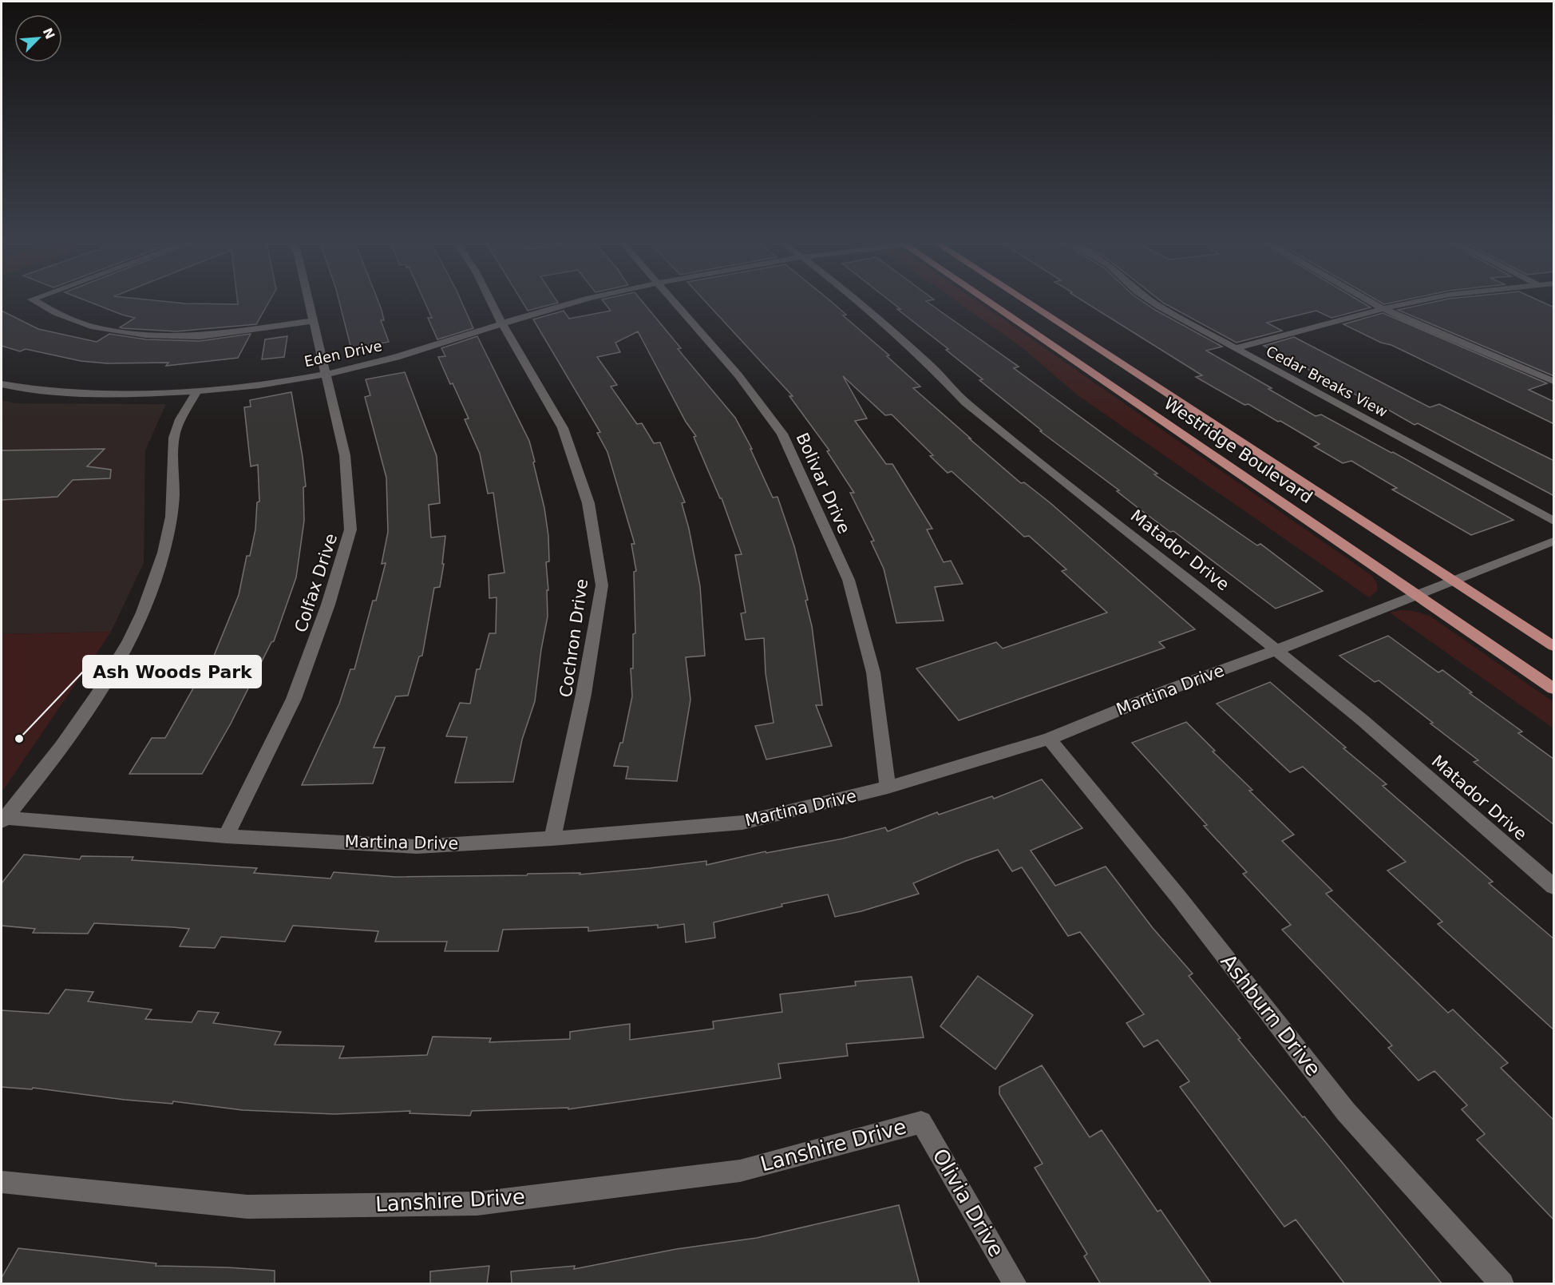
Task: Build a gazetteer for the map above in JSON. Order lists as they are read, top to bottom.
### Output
{
  "streets": {
    "main road": ["Westridge Boulevard"],
    "street": [
      "Eden Drive",
      "Cedar Breaks View",
      "Bolivar Drive",
      "Matador Drive",
      "Colfax Drive",
      "Cochron Drive",
      "Martina Drive",
      "Ashburn Drive",
      "Lanshire Drive",
      "Olivia Drive"
    ]
  },
  "crossings": [
    ["Eden Drive", "Colfax Drive"],
    ["Eden Drive", "Cochron Drive"],
    ["Westridge Boulevard", "Martina Drive"],
    ["Bolivar Drive", "Martina Drive"],
    ["Matador Drive", "Martina Drive"],
    ["Colfax Drive", "Martina Drive"],
    ["Cochron Drive", "Martina Drive"],
    ["Martina Drive", "Ashburn Drive"],
    ["Lanshire Drive", "Olivia Drive"]
  ],
  "places": ["Ash Woods Park"],
  "north": "top right"
}
